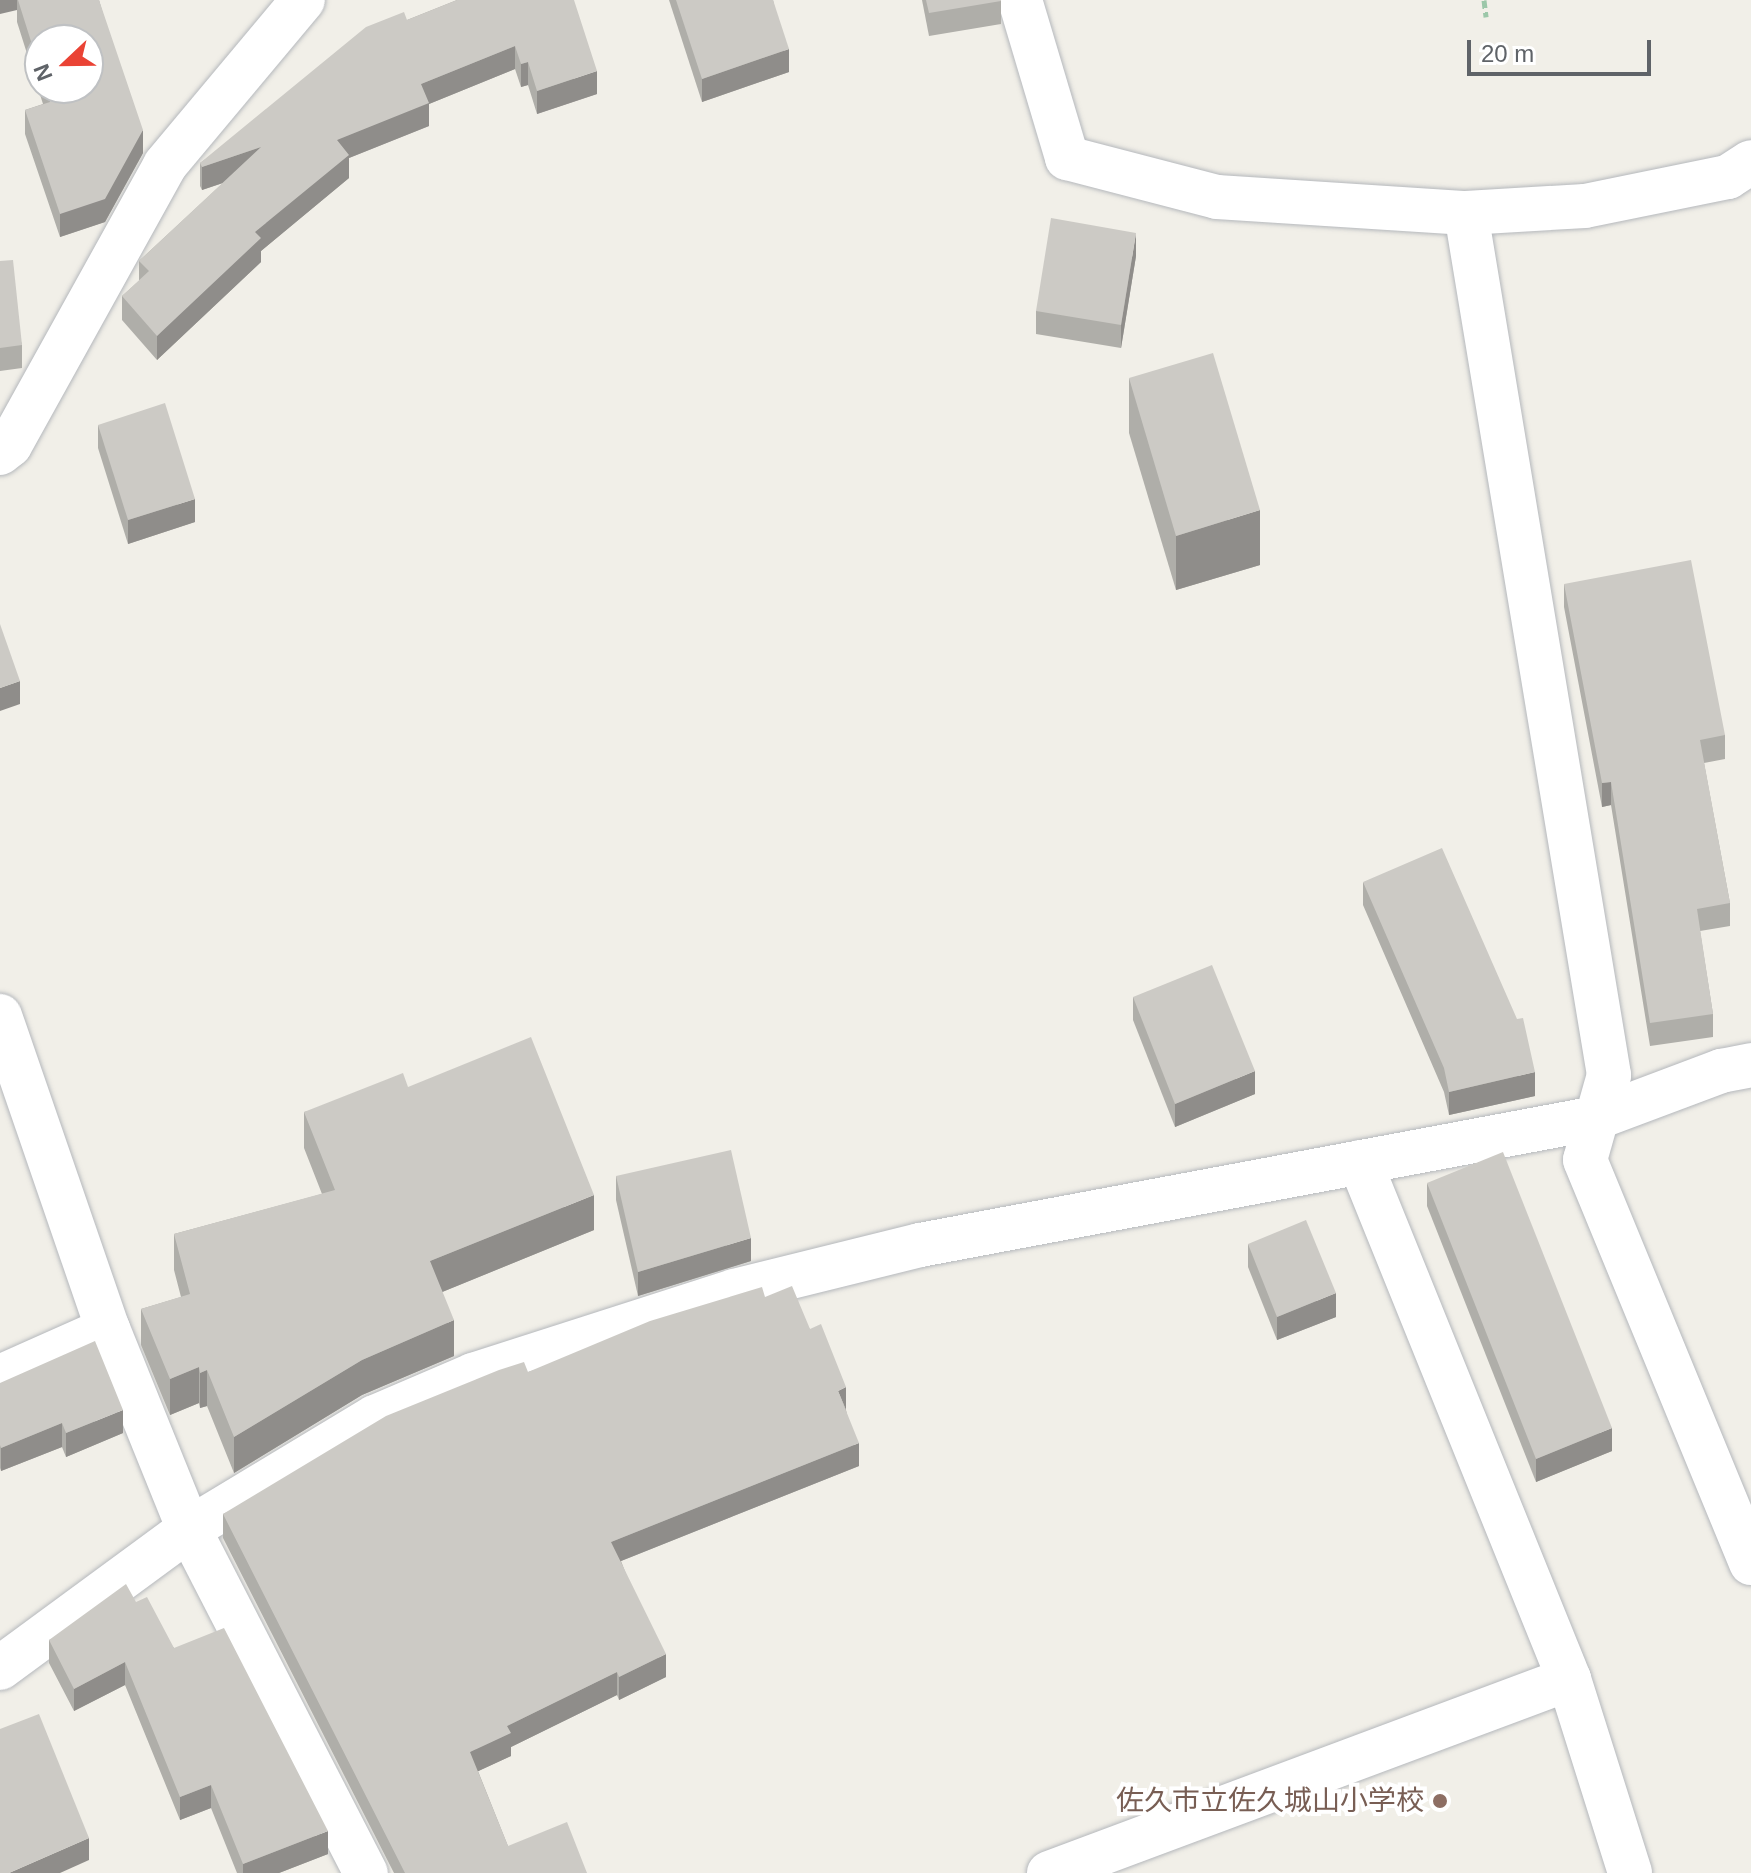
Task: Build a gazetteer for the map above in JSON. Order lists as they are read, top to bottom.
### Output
{
  "places": ["佐久市立佐久城山小学校"],
  "scale_bar": "20 m",
  "north": "left"
}
